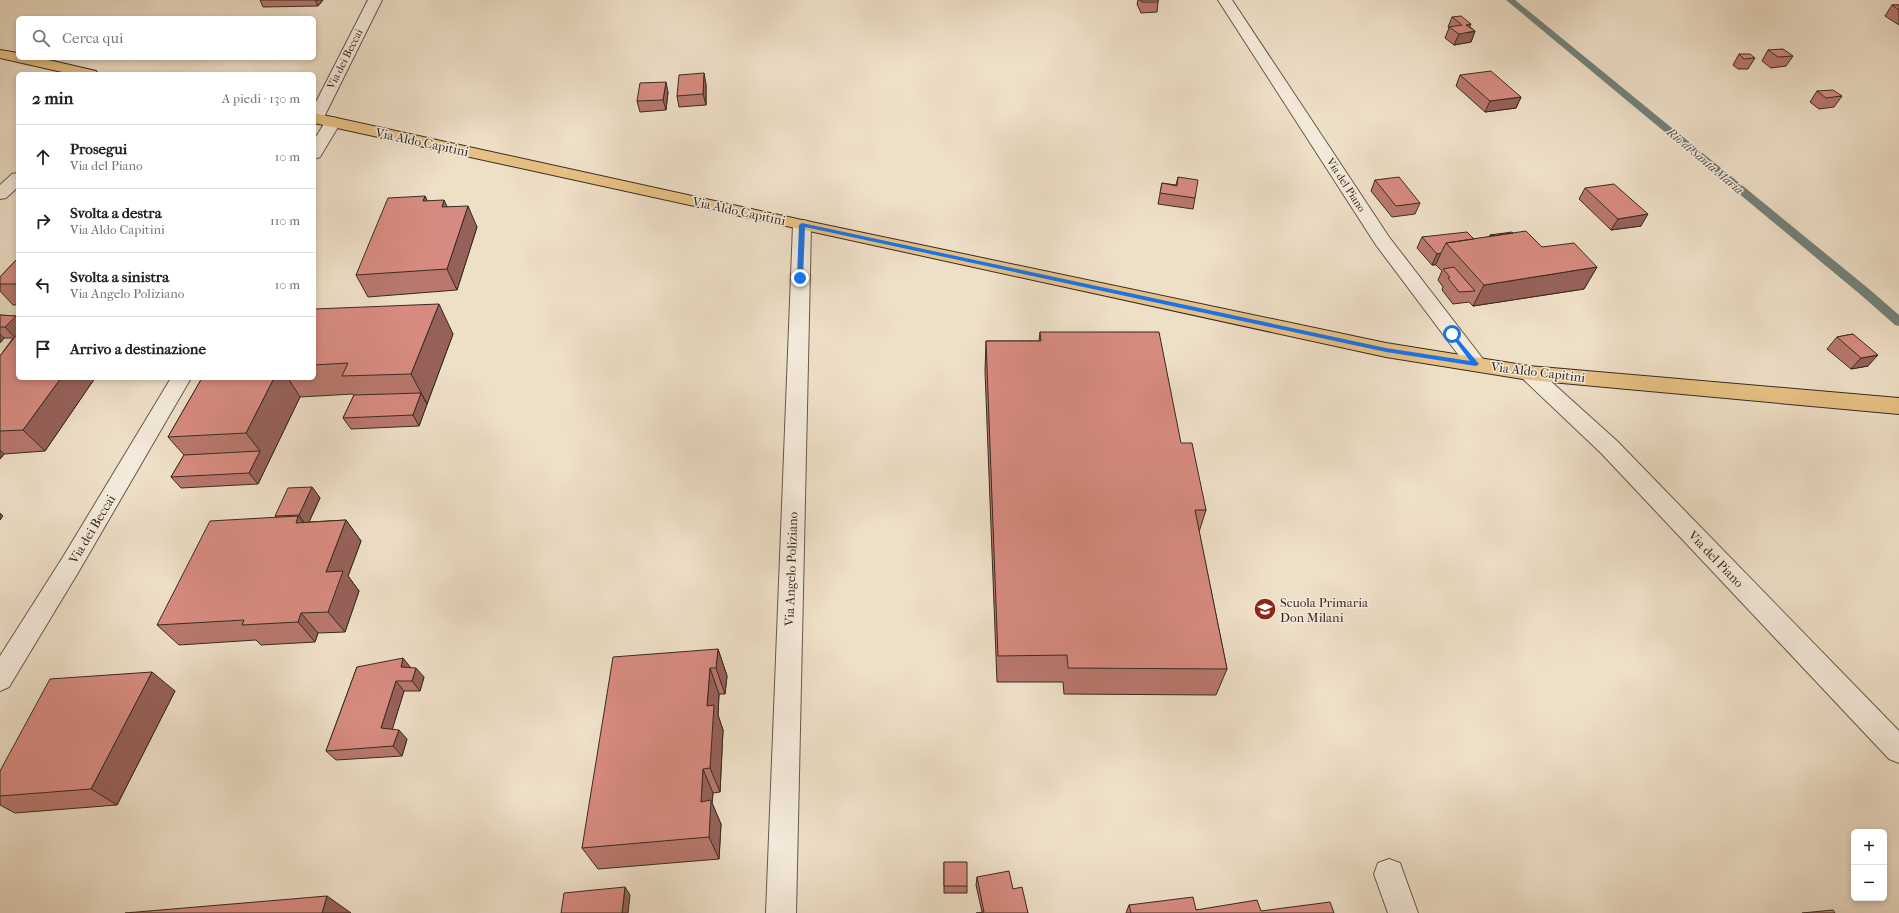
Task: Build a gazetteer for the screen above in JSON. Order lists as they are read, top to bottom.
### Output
{
  "streets": {
    "main road": ["Via Aldo Capitini"],
    "street": ["Via dei Beccai", "Via del Piano", "Via Angelo Poliziano"]
  },
  "crossings": [
    ["Via dei Beccai", "Via Aldo Capitini"],
    ["Via Aldo Capitini", "Via del Piano"],
    ["Via Aldo Capitini", "Via Angelo Poliziano"]
  ],
  "water": ["Rio di Santa Maria"],
  "places": {
    "school or university": ["Scuola Primaria Don Milani"]
  },
  "page": {
    "search": "Cerca qui",
    "heading": ["2 min", "A piedi · 130 m"],
    "list": [
      ["Prosegui", "Via del Piano", "10 m"],
      ["Svolta a destra", "Via Aldo Capitini", "110 m"],
      ["Svolta a sinistra", "Via Angelo Poliziano", "10 m"],
      "Arrivo a destinazione"
    ],
    "map_buttons": ["+", "−"]
  }
}
